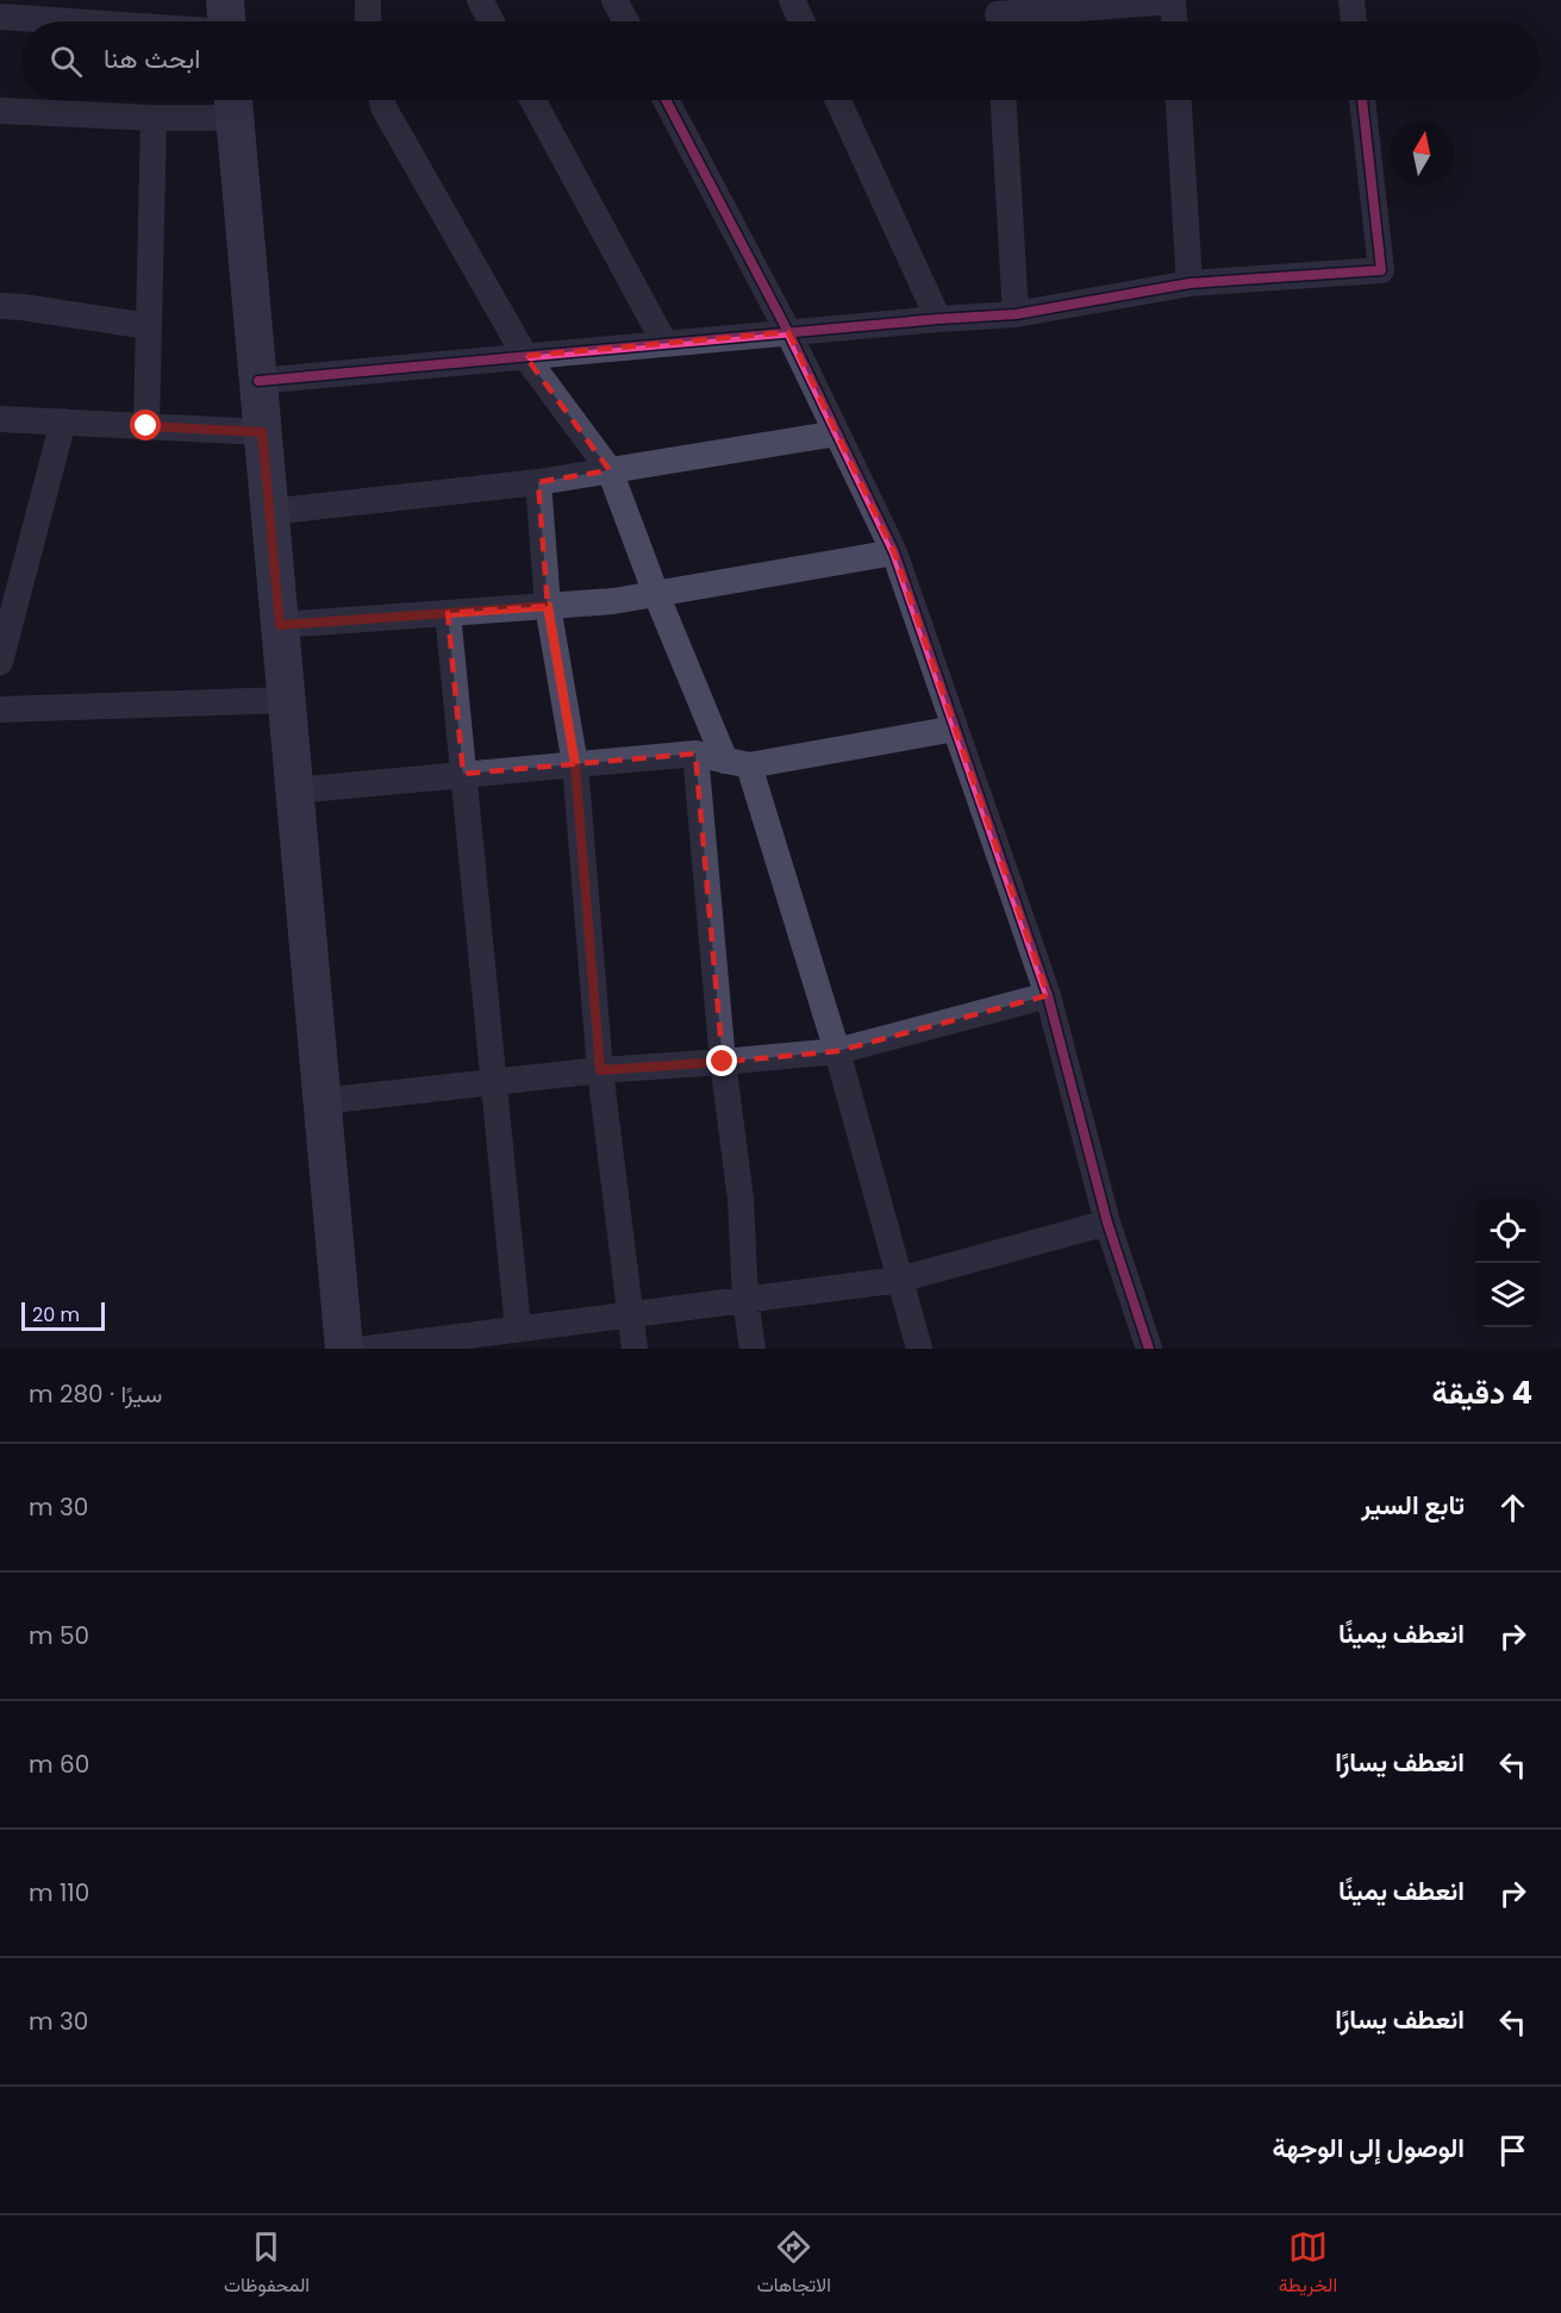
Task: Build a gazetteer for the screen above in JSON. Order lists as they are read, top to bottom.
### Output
{
  "scale_bar": "20 m",
  "north": "top",
  "page": {
    "search": "ابحث هنا",
    "scale": "20 m",
    "heading": ["4 دقيقة", "سيرًا · 280 m"],
    "list": [
      ["تابع السير", "30 m"],
      ["انعطف يمينًا", "50 m"],
      ["انعطف يسارًا", "60 m"],
      ["انعطف يمينًا", "110 m"],
      ["انعطف يسارًا", "30 m"],
      "الوصول إلى الوجهة"
    ],
    "nav": ["الخريطة", "الاتجاهات", "المحفوظات"]
  }
}
